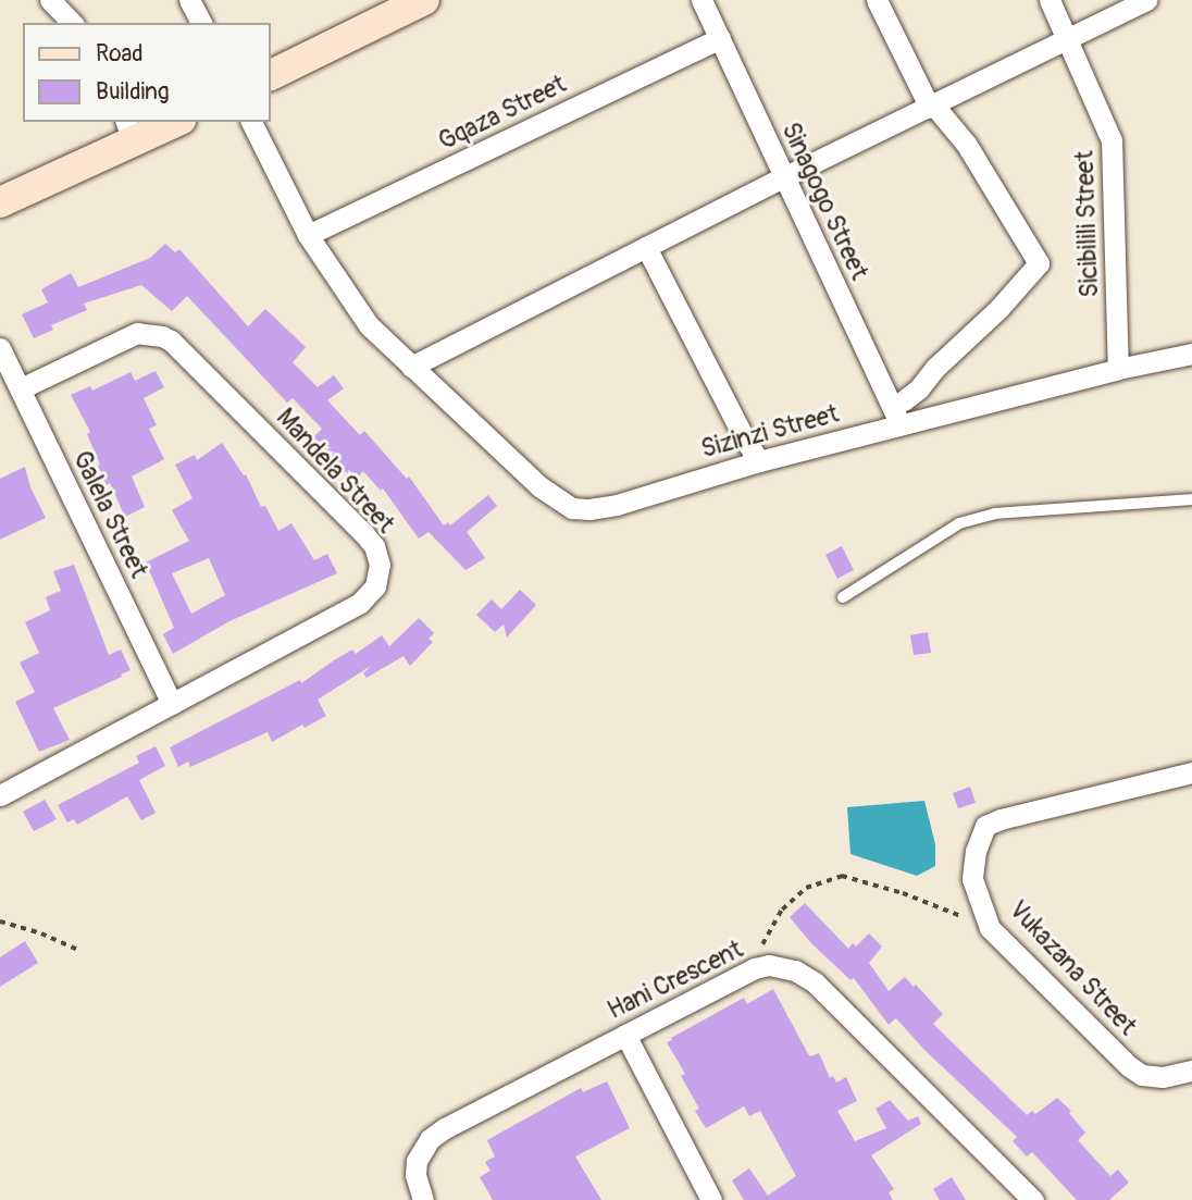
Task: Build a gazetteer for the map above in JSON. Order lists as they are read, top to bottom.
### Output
{
  "streets": {
    "street": [
      "Gqaza Street",
      "Sinagogo Street",
      "Sicibilili Street",
      "Sizinzi Street",
      "Mandela Street",
      "Galela Street",
      "Vukazana Street",
      "Hani Crescent"
    ]
  },
  "crossings": [
    ["Gqaza Street", "Sinagogo Street"],
    ["Gqaza Street", "Sizinzi Street"],
    ["Sinagogo Street", "Sizinzi Street"],
    ["Sicibilili Street", "Sizinzi Street"],
    ["Mandela Street", "Galela Street"]
  ],
  "legend": ["Road", "Building"]
}
